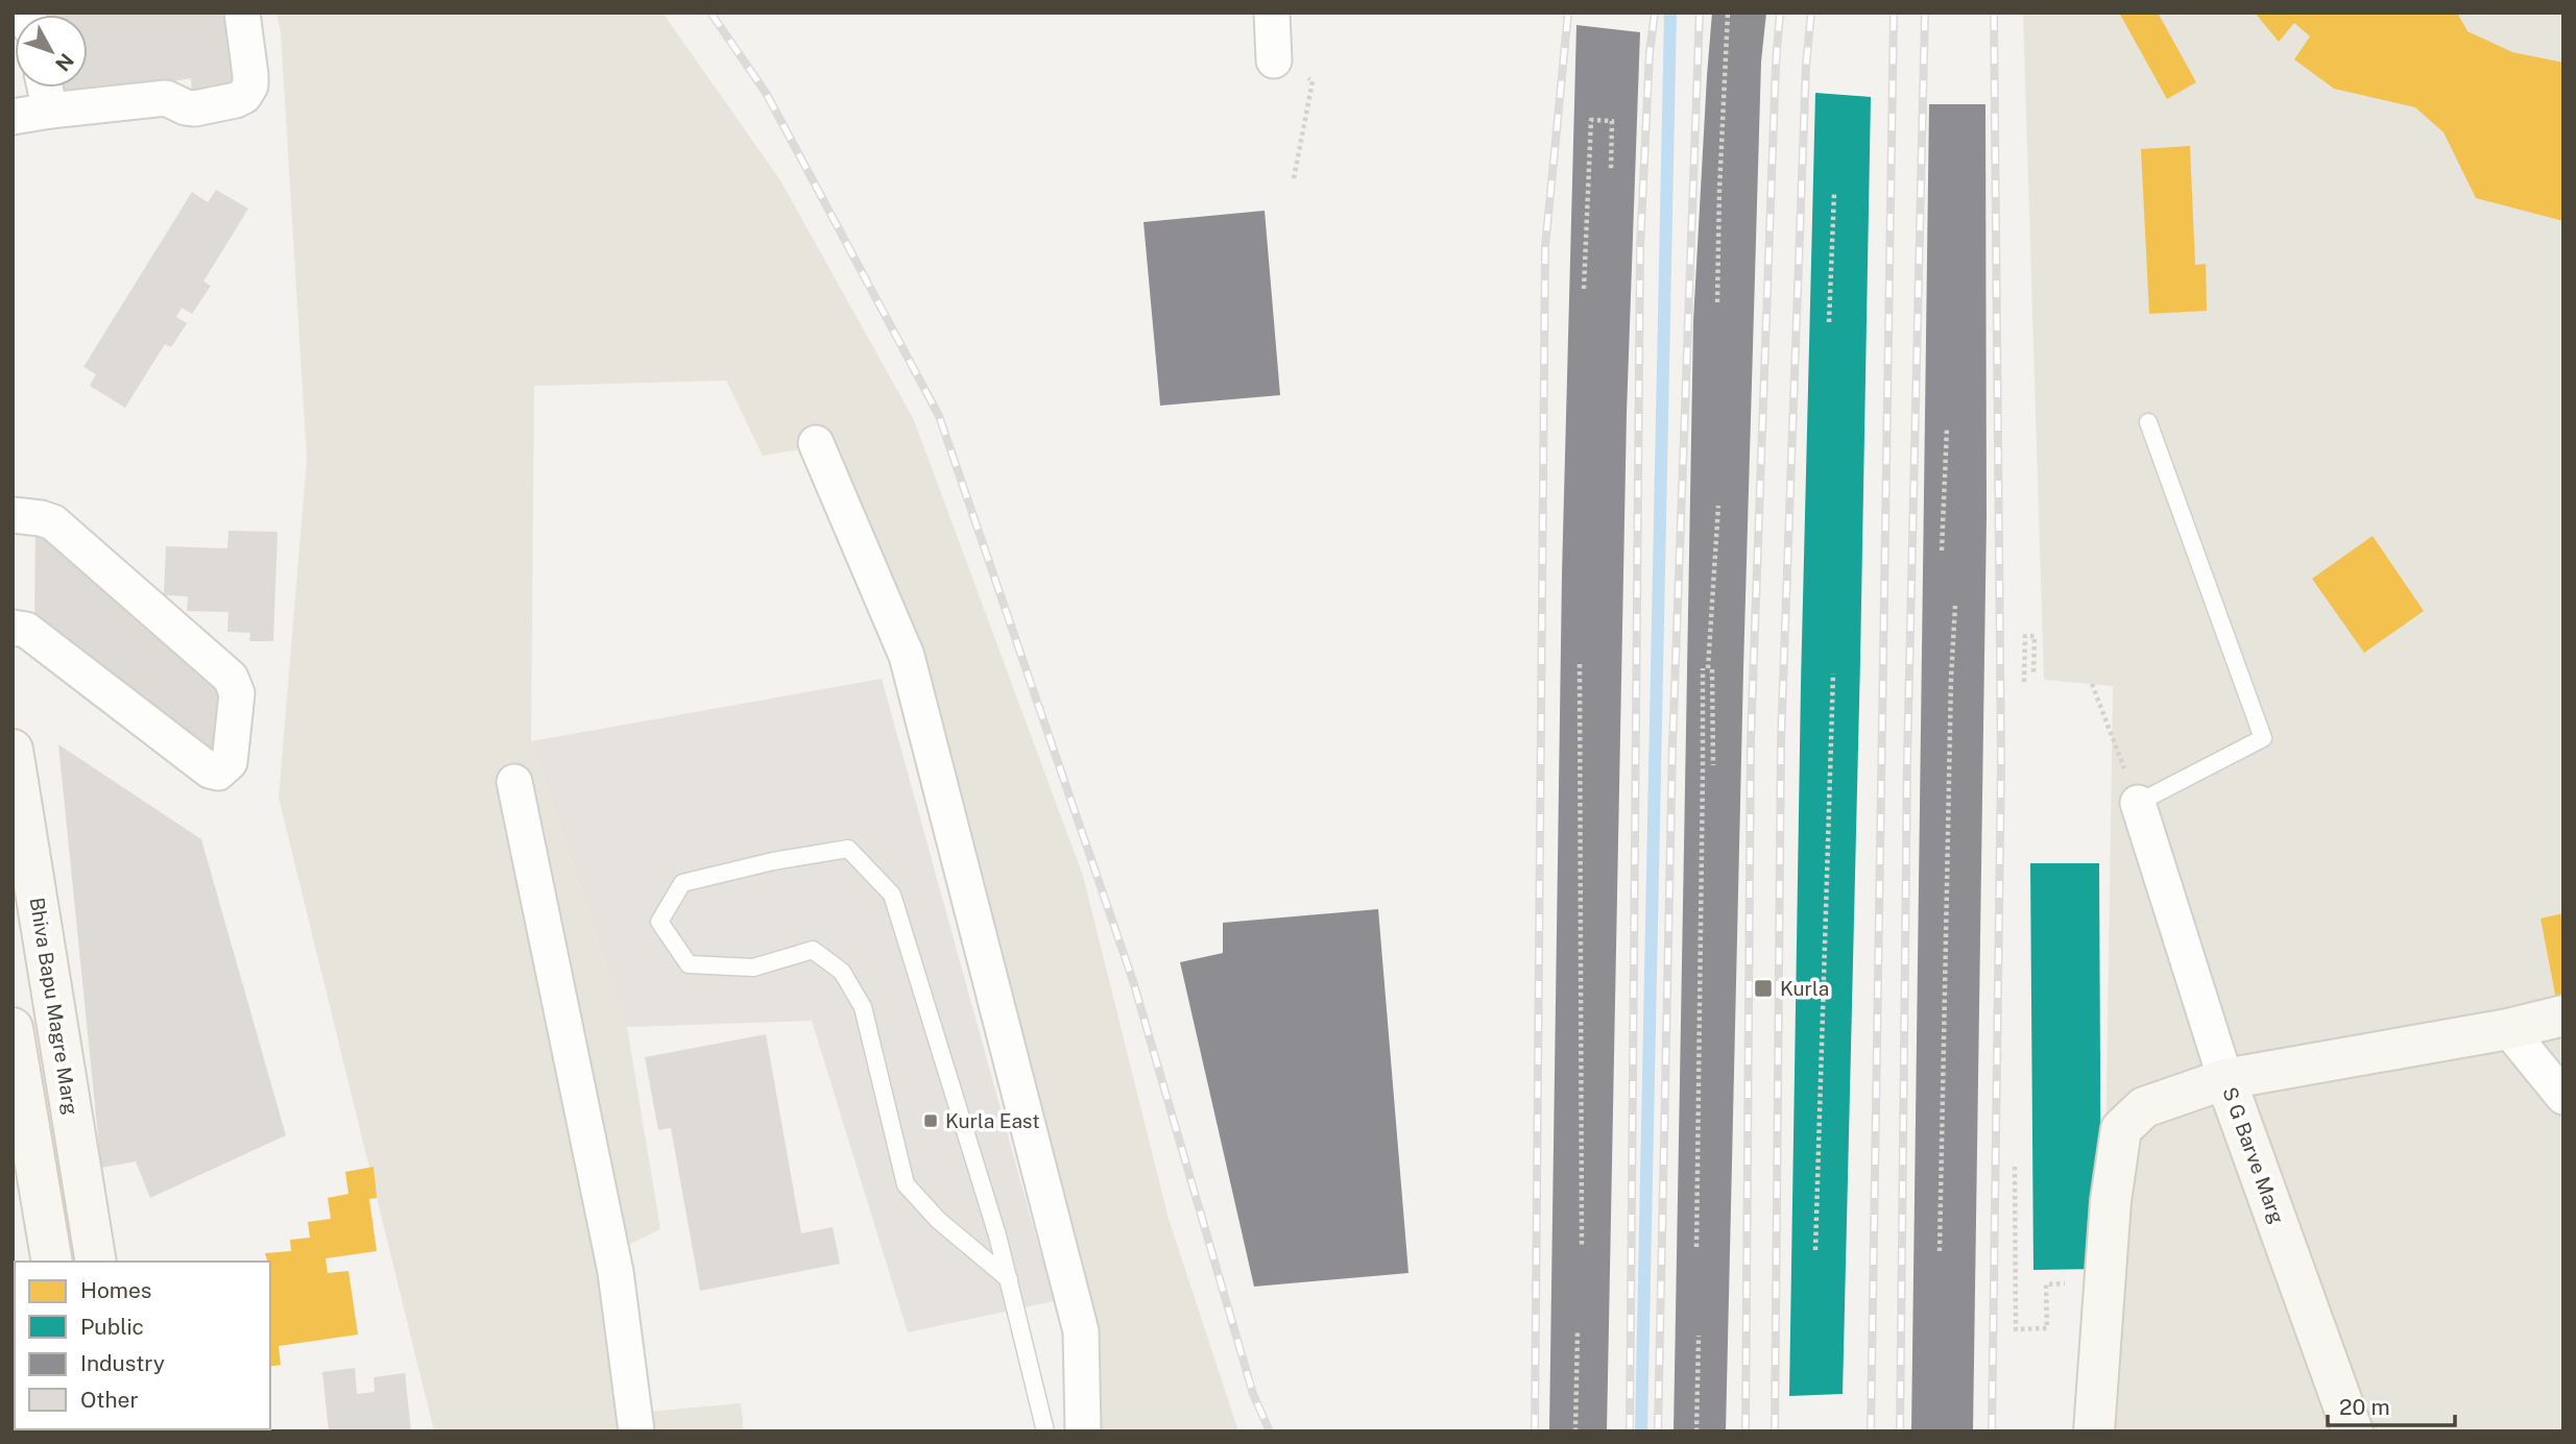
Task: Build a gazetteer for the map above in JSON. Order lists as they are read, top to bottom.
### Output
{
  "streets": {
    "street": ["Bhiva Bapu Magre Marg", "S G Barve Marg"]
  },
  "places": {
    "transit": ["Kurla", "Kurla East"]
  },
  "legend": [
    "Homes",
    "Public",
    "Industry",
    "Other"
  ],
  "scale_bar": "20 m",
  "north": "bottom right"
}
